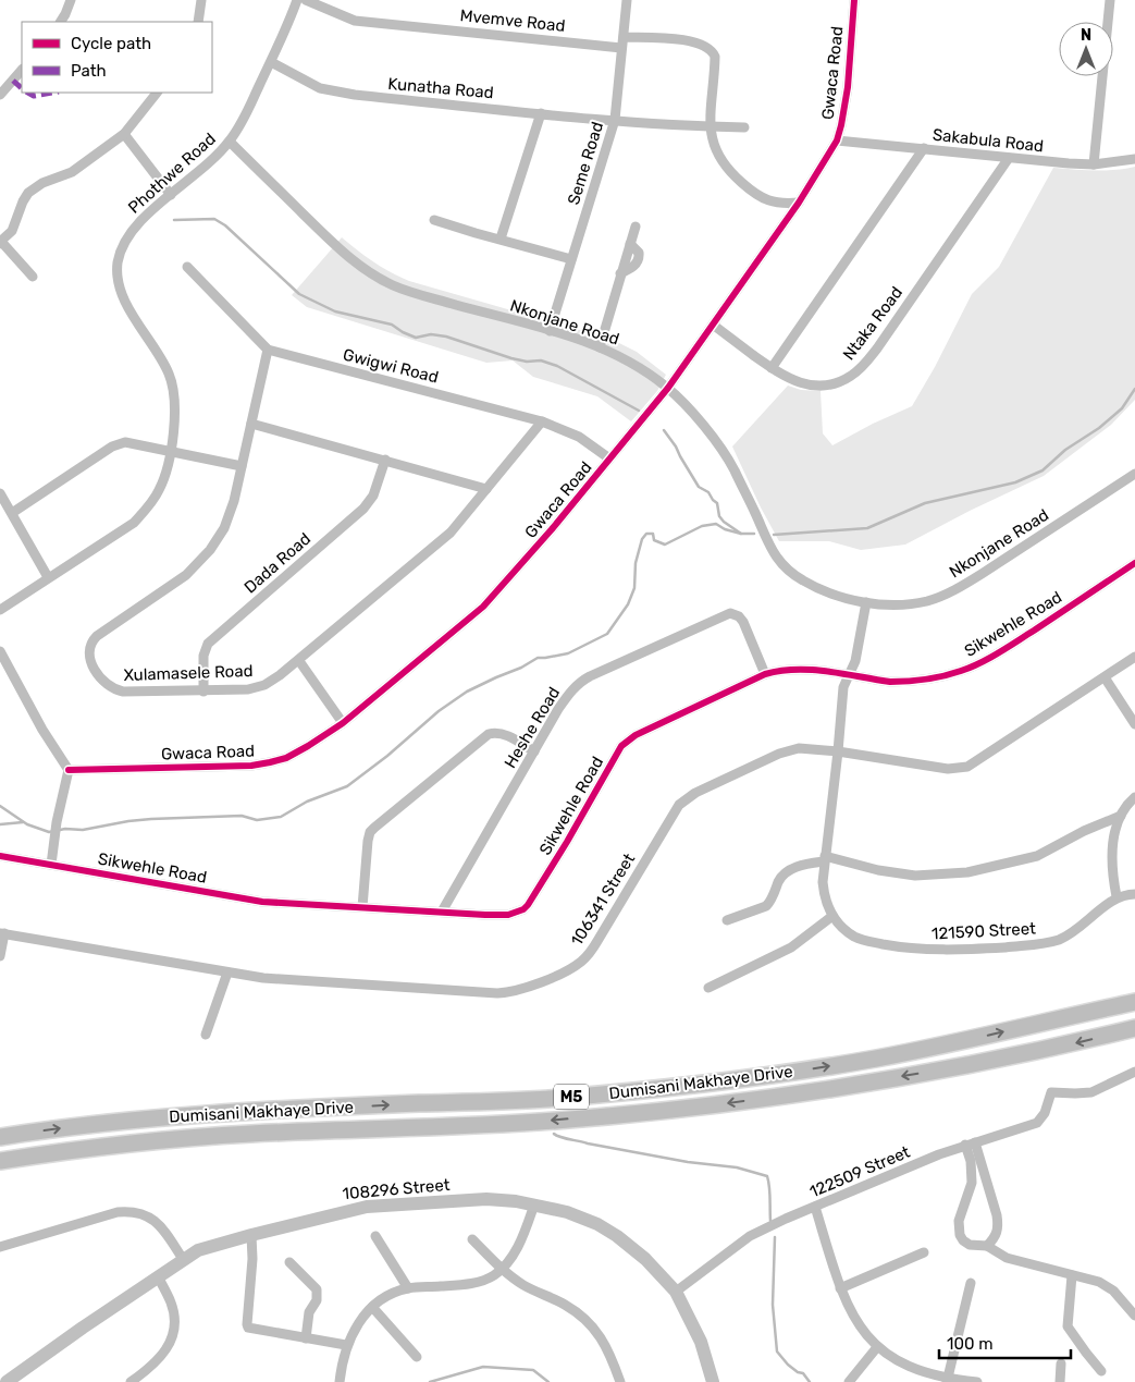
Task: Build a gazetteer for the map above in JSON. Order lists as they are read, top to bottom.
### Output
{
  "streets": {
    "main road": ["Dumisani Makhaye Drive", "M5"],
    "street": [
      "Mvemve Road",
      "Gwaca Road",
      "Kunatha Road",
      "Sakabula Road",
      "Seme Road",
      "Phothwe Road",
      "Nkonjane Road",
      "Ntaka Road",
      "Gwigwi Road",
      "Dada Road",
      "Sikwehle Road",
      "Xulamasele Road",
      "Heshe Road",
      "106341 Street",
      "121590 Street",
      "122509 Street",
      "108296 Street"
    ]
  },
  "crossings": [
    ["Mvemve Road", "Seme Road"],
    ["Gwaca Road", "Sakabula Road"],
    ["Gwaca Road", "Nkonjane Road"],
    ["Gwaca Road", "Ntaka Road"],
    ["Gwaca Road", "Gwigwi Road"],
    ["Kunatha Road", "Seme Road"],
    ["Kunatha Road", "Phothwe Road"],
    ["Sakabula Road", "Ntaka Road"],
    ["Seme Road", "Nkonjane Road"],
    ["Phothwe Road", "Nkonjane Road"],
    ["Gwigwi Road", "Xulamasele Road"],
    ["Dada Road", "Xulamasele Road"],
    ["Sikwehle Road", "Heshe Road"],
    ["106341 Street", "121590 Street"],
    ["122509 Street", "108296 Street"]
  ],
  "legend": ["Cycle path", "Path"],
  "scale_bar": "100 m",
  "north": "top"
}
